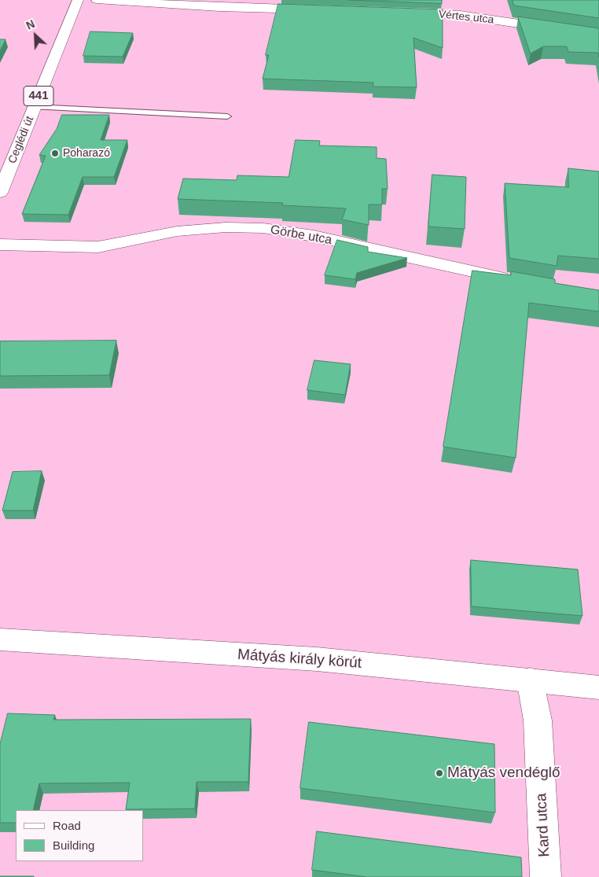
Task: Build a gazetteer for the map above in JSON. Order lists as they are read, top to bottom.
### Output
{
  "streets": {
    "street": [
      "Vértes utca",
      "441",
      "Ceglédi út",
      "Görbe utca",
      "Mátyás király körút",
      "Kard utca"
    ]
  },
  "crossings": [
    ["Mátyás király körút", "Kard utca"]
  ],
  "places": ["Poharazó", "Mátyás vendéglő"],
  "legend": ["Road", "Building"],
  "north": "top left"
}
